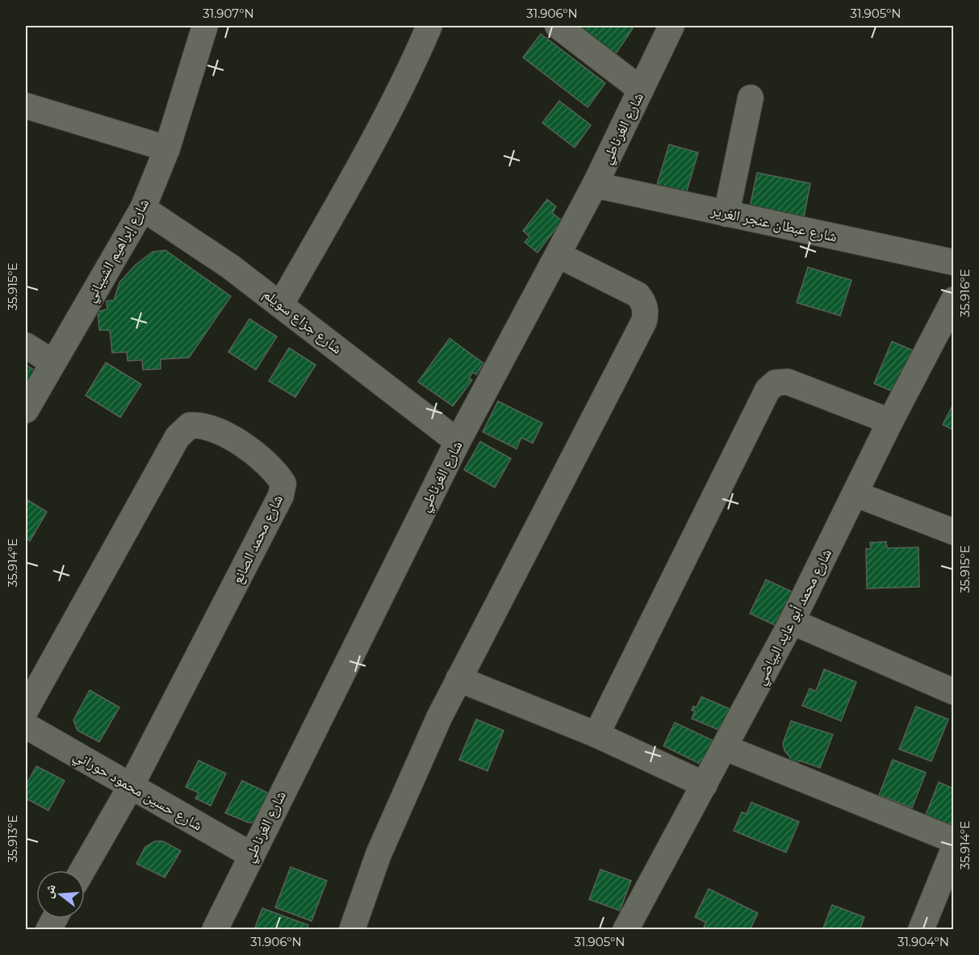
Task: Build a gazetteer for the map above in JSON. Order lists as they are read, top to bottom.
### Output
{
  "streets": {
    "street": [
      "شارع الغرناطي",
      "شارع عبطان عنجر الغرير",
      "شارع إبراهيم الشيباني",
      "شارع جزاع سويلم",
      "شارع محمد الصانع",
      "شارع محمد أبو عايد البياضي",
      "شارع حسين محمود حوراني"
    ]
  },
  "crossings": [
    ["شارع الغرناطي", "شارع عبطان عنجر الغرير"],
    ["شارع الغرناطي", "شارع جزاع سويلم"],
    ["شارع الغرناطي", "شارع حسين محمود حوراني"],
    ["شارع إبراهيم الشيباني", "شارع جزاع سويلم"],
    ["شارع محمد الصانع", "شارع حسين محمود حوراني"]
  ],
  "north": "left",
  "coordinates": [
    "31.907°N",
    "31.906°N",
    "31.905°N",
    "35.915°E",
    "35.916°E",
    "35.914°E",
    "35.913°E",
    "31.904°N"
  ]
}
